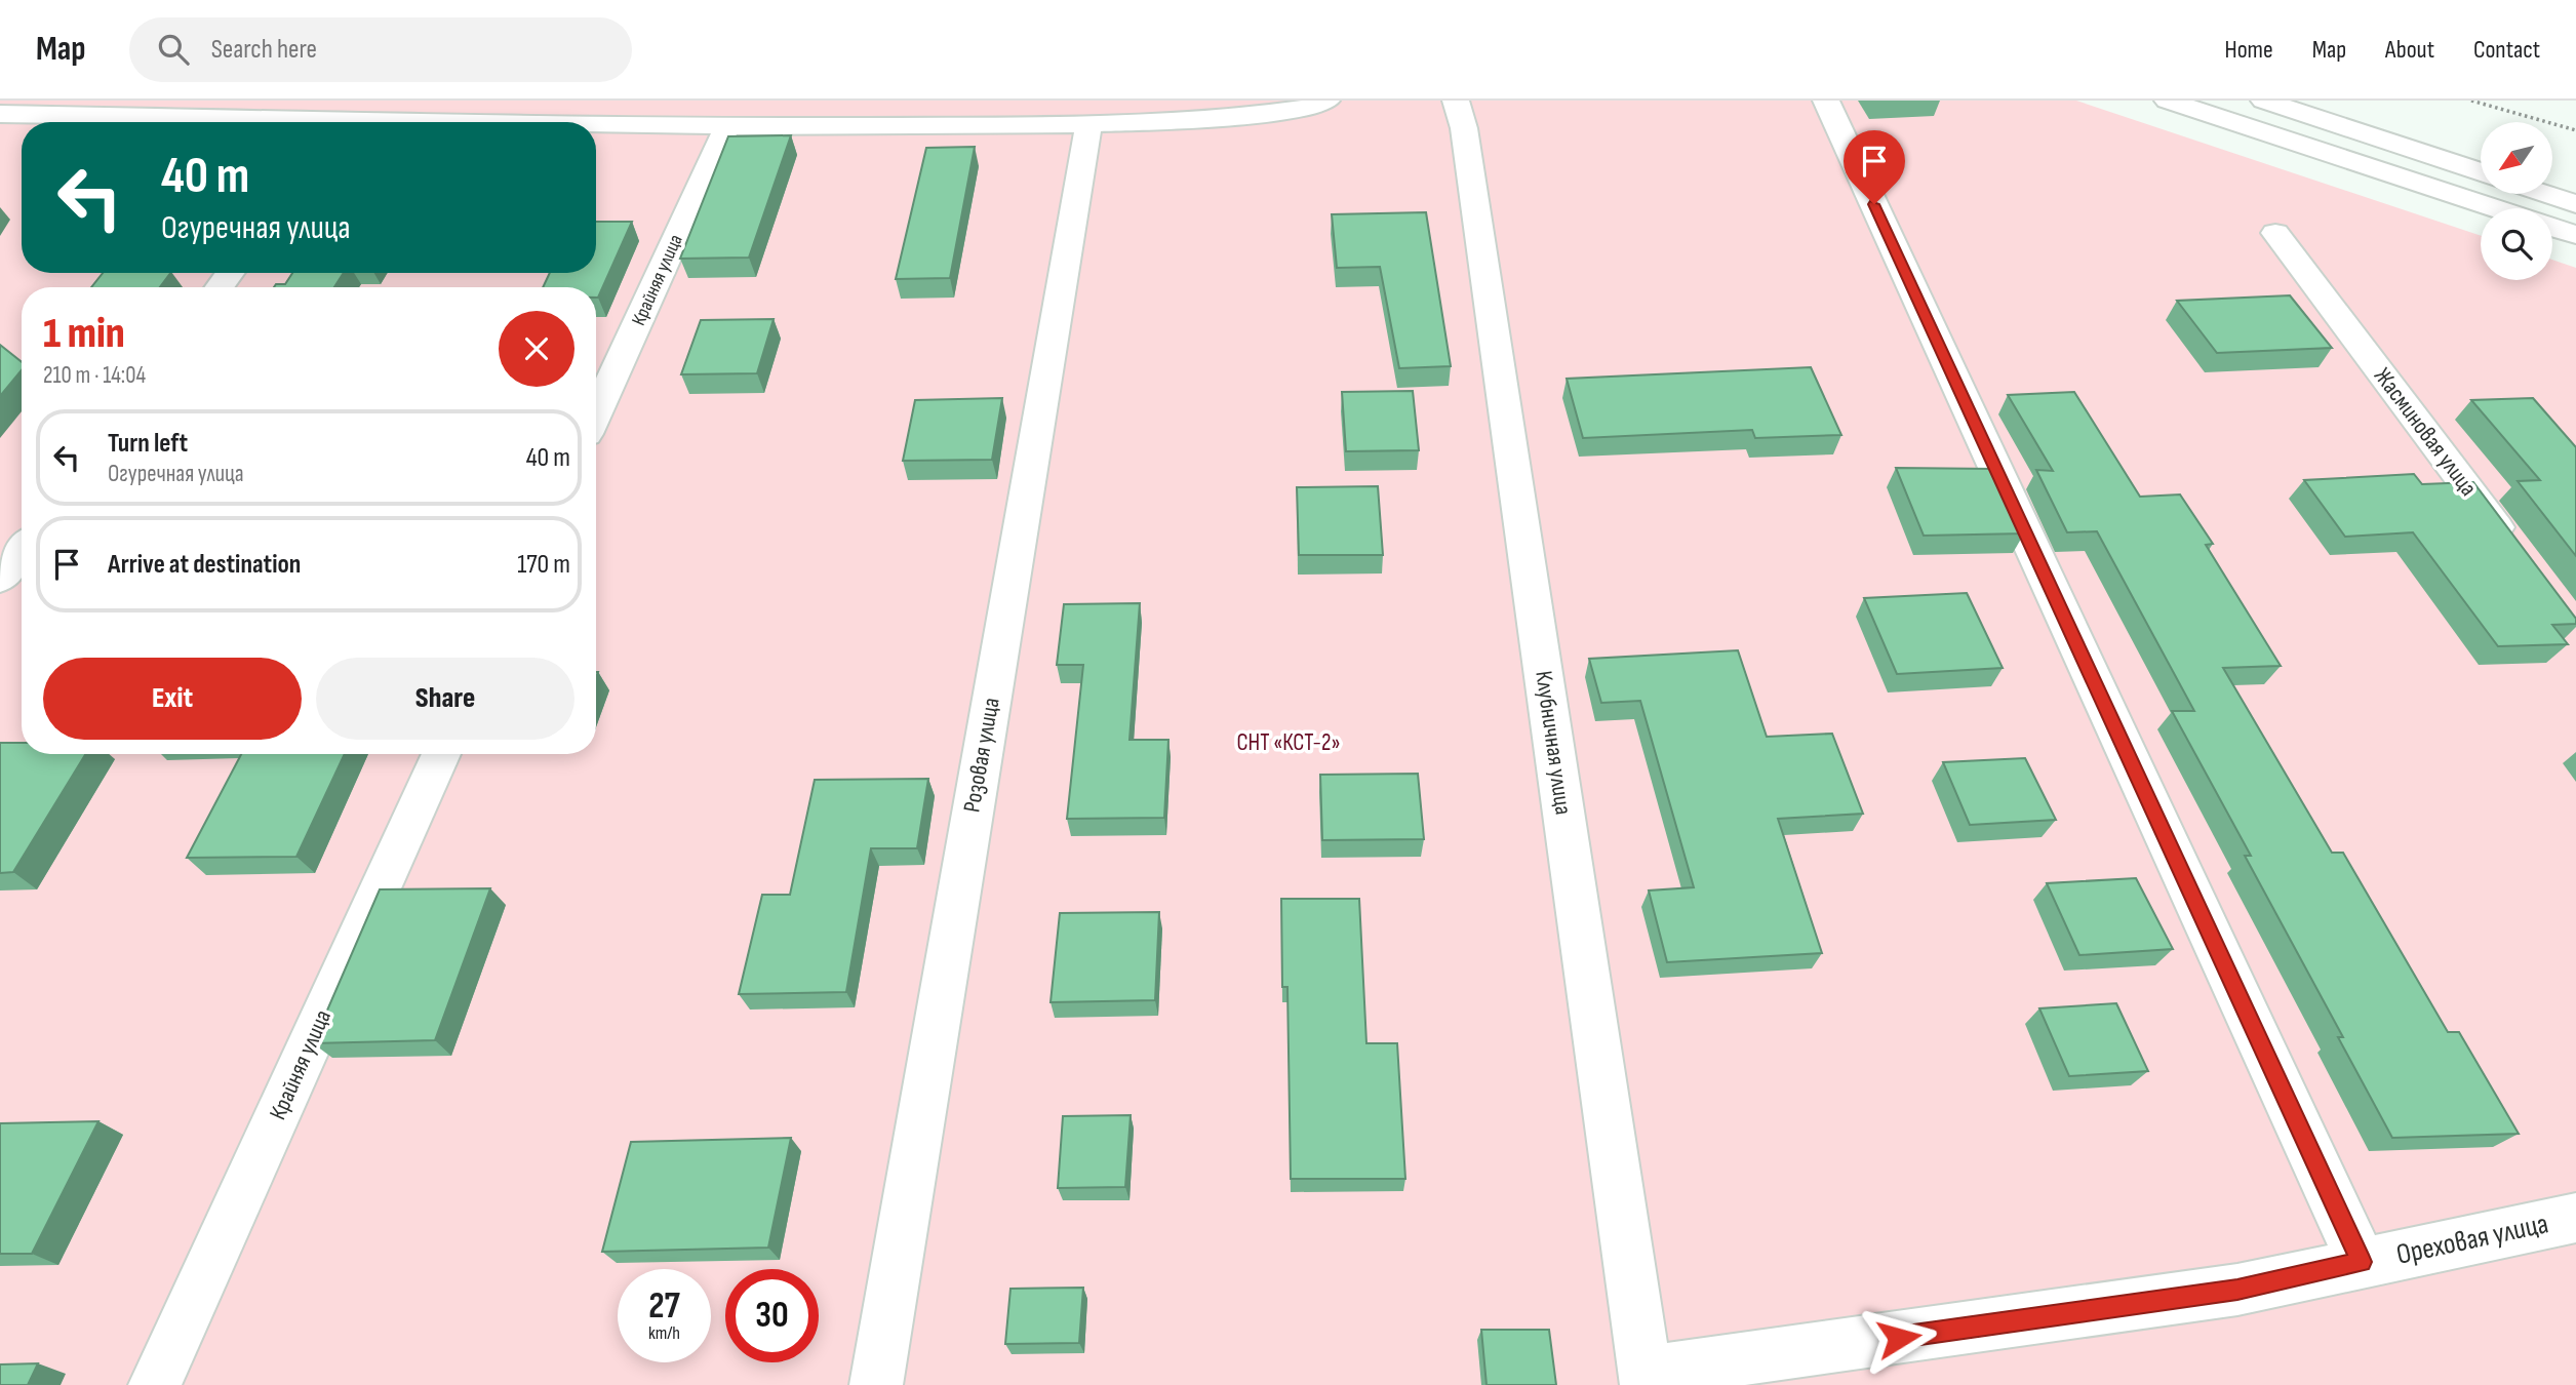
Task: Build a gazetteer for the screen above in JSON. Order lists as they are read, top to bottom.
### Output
{
  "streets": {
    "main road": [
      "Крайняя улица",
      "Жасминовая улица",
      "Клубничная улица",
      "Розовая улица",
      "Ореховая улица"
    ]
  },
  "crossings": [
    ["Клубничная улица", "Ореховая улица"]
  ],
  "parks": ["СНТ «КСТ-2»"],
  "north": "bottom left",
  "page": {
    "header": "Map",
    "search": "Search here",
    "nav": [
      "Home",
      "Map",
      "About",
      "Contact"
    ],
    "turn": ["40 m", "Огуречная улица"],
    "heading": ["1 min", "210 m · 14:04"],
    "list": [
      {
        "name": "Turn left",
        "note": "Огуречная улица",
        "value": "40 m"
      },
      {
        "name": "Arrive at destination",
        "value": "170 m"
      }
    ],
    "buttons": ["Exit", "Share"],
    "speed": "27 km/h",
    "limit": "30"
  }
}
